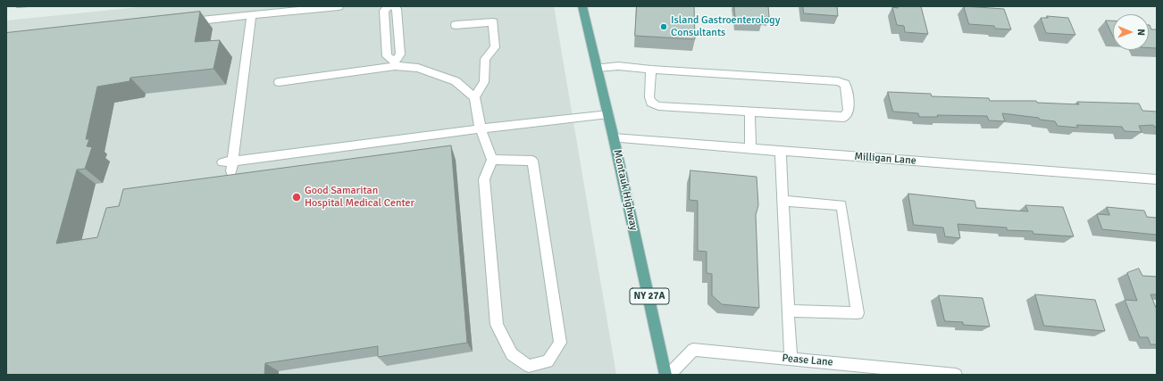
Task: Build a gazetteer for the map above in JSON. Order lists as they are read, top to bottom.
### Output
{
  "streets": {
    "main road": ["Montauk Highway", "NY 27A"],
    "street": ["Milligan Lane", "Pease Lane"]
  },
  "crossings": [
    ["Milligan Lane", "Montauk Highway"]
  ],
  "places": ["Island Gastroenterology Consultants", "Good Samaritan Hospital Medical Center"],
  "north": "right"
}
